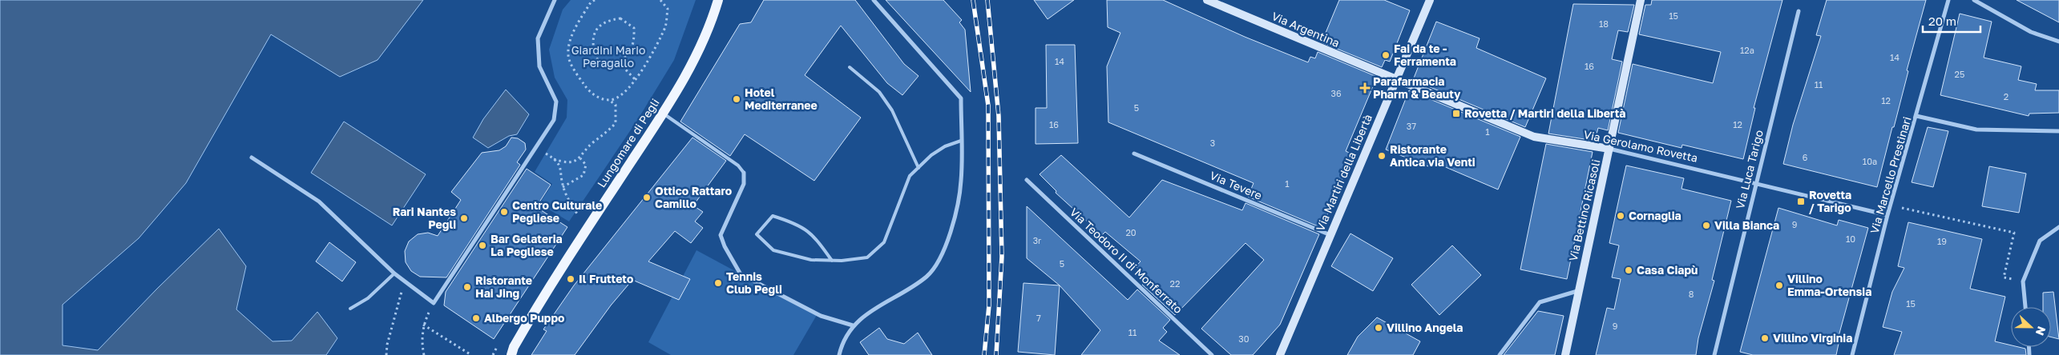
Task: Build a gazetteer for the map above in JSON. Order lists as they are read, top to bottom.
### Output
{
  "streets": {
    "main road": ["Lungomare di Pegli"],
    "street": [
      "Via Argentina",
      "Via Gerolamo Rovetta",
      "Via Luca Tarigo",
      "Via Martiri della Libertà",
      "Via Marcello Prestinari",
      "Via Tevere",
      "Via Bettino Ricasoli",
      "Via Teodoro II di Monferrato"
    ]
  },
  "crossings": [
    ["Via Argentina", "Via Gerolamo Rovetta"],
    ["Via Argentina", "Via Martiri della Libertà"],
    ["Via Gerolamo Rovetta", "Via Luca Tarigo"],
    ["Via Gerolamo Rovetta", "Via Martiri della Libertà"],
    ["Via Gerolamo Rovetta", "Via Marcello Prestinari"],
    ["Via Gerolamo Rovetta", "Via Bettino Ricasoli"],
    ["Via Martiri della Libertà", "Via Tevere"]
  ],
  "parks": ["Giardini Mario Peragallo"],
  "places": {
    "other": [
      "Fai da te - Ferramenta",
      "Hotel Mediterranee",
      "Ristorante Antica via Venti",
      "Ottico Rattaro Camillo",
      "Centro Culturale Pegliese",
      "Cornaglia",
      "Rari Nantes Pegli",
      "Villa Bianca",
      "Bar Gelateria La Pegliese",
      "Casa Ciapù",
      "Il Frutteto",
      "Tennis Club Pegli",
      "Villino Emma-Ortensia",
      "Ristorante Hai Jing",
      "Albergo Puppo",
      "Villino Angela",
      "Villino Virginia"
    ],
    "health": ["Parafarmacia Pharm & Beauty"],
    "transit": ["Rovetta / Martiri della Libertà", "Rovetta / Tarigo"]
  },
  "house_numbers": [
    "15",
    "18",
    "12a",
    "14",
    "14",
    "16",
    "25",
    "11",
    "36",
    "2",
    "12",
    "5",
    "16",
    "12",
    "37",
    "1",
    "3",
    "6",
    "10a",
    "1",
    "9",
    "20",
    "10",
    "3r",
    "19",
    "5",
    "22",
    "8",
    "15",
    "7",
    "9",
    "11",
    "30"
  ],
  "scale_bar": "20 m",
  "north": "right"
}
